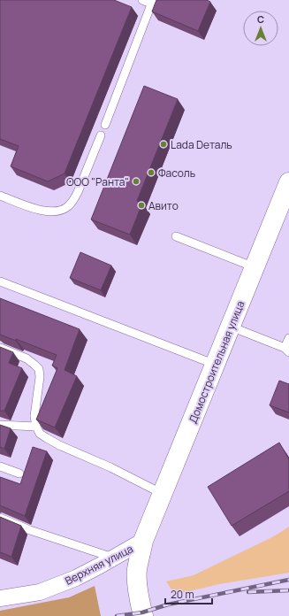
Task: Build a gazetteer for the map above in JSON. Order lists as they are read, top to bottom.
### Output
{
  "streets": {
    "street": ["Домостроительная улица", "Верхняя улица"]
  },
  "crossings": [
    ["Домостроительная улица", "Верхняя улица"]
  ],
  "places": [
    "Lada Dеталь",
    "Фасоль",
    "ООО \"Ранта\"",
    "Авито"
  ],
  "scale_bar": "20 m",
  "north": "top"
}
